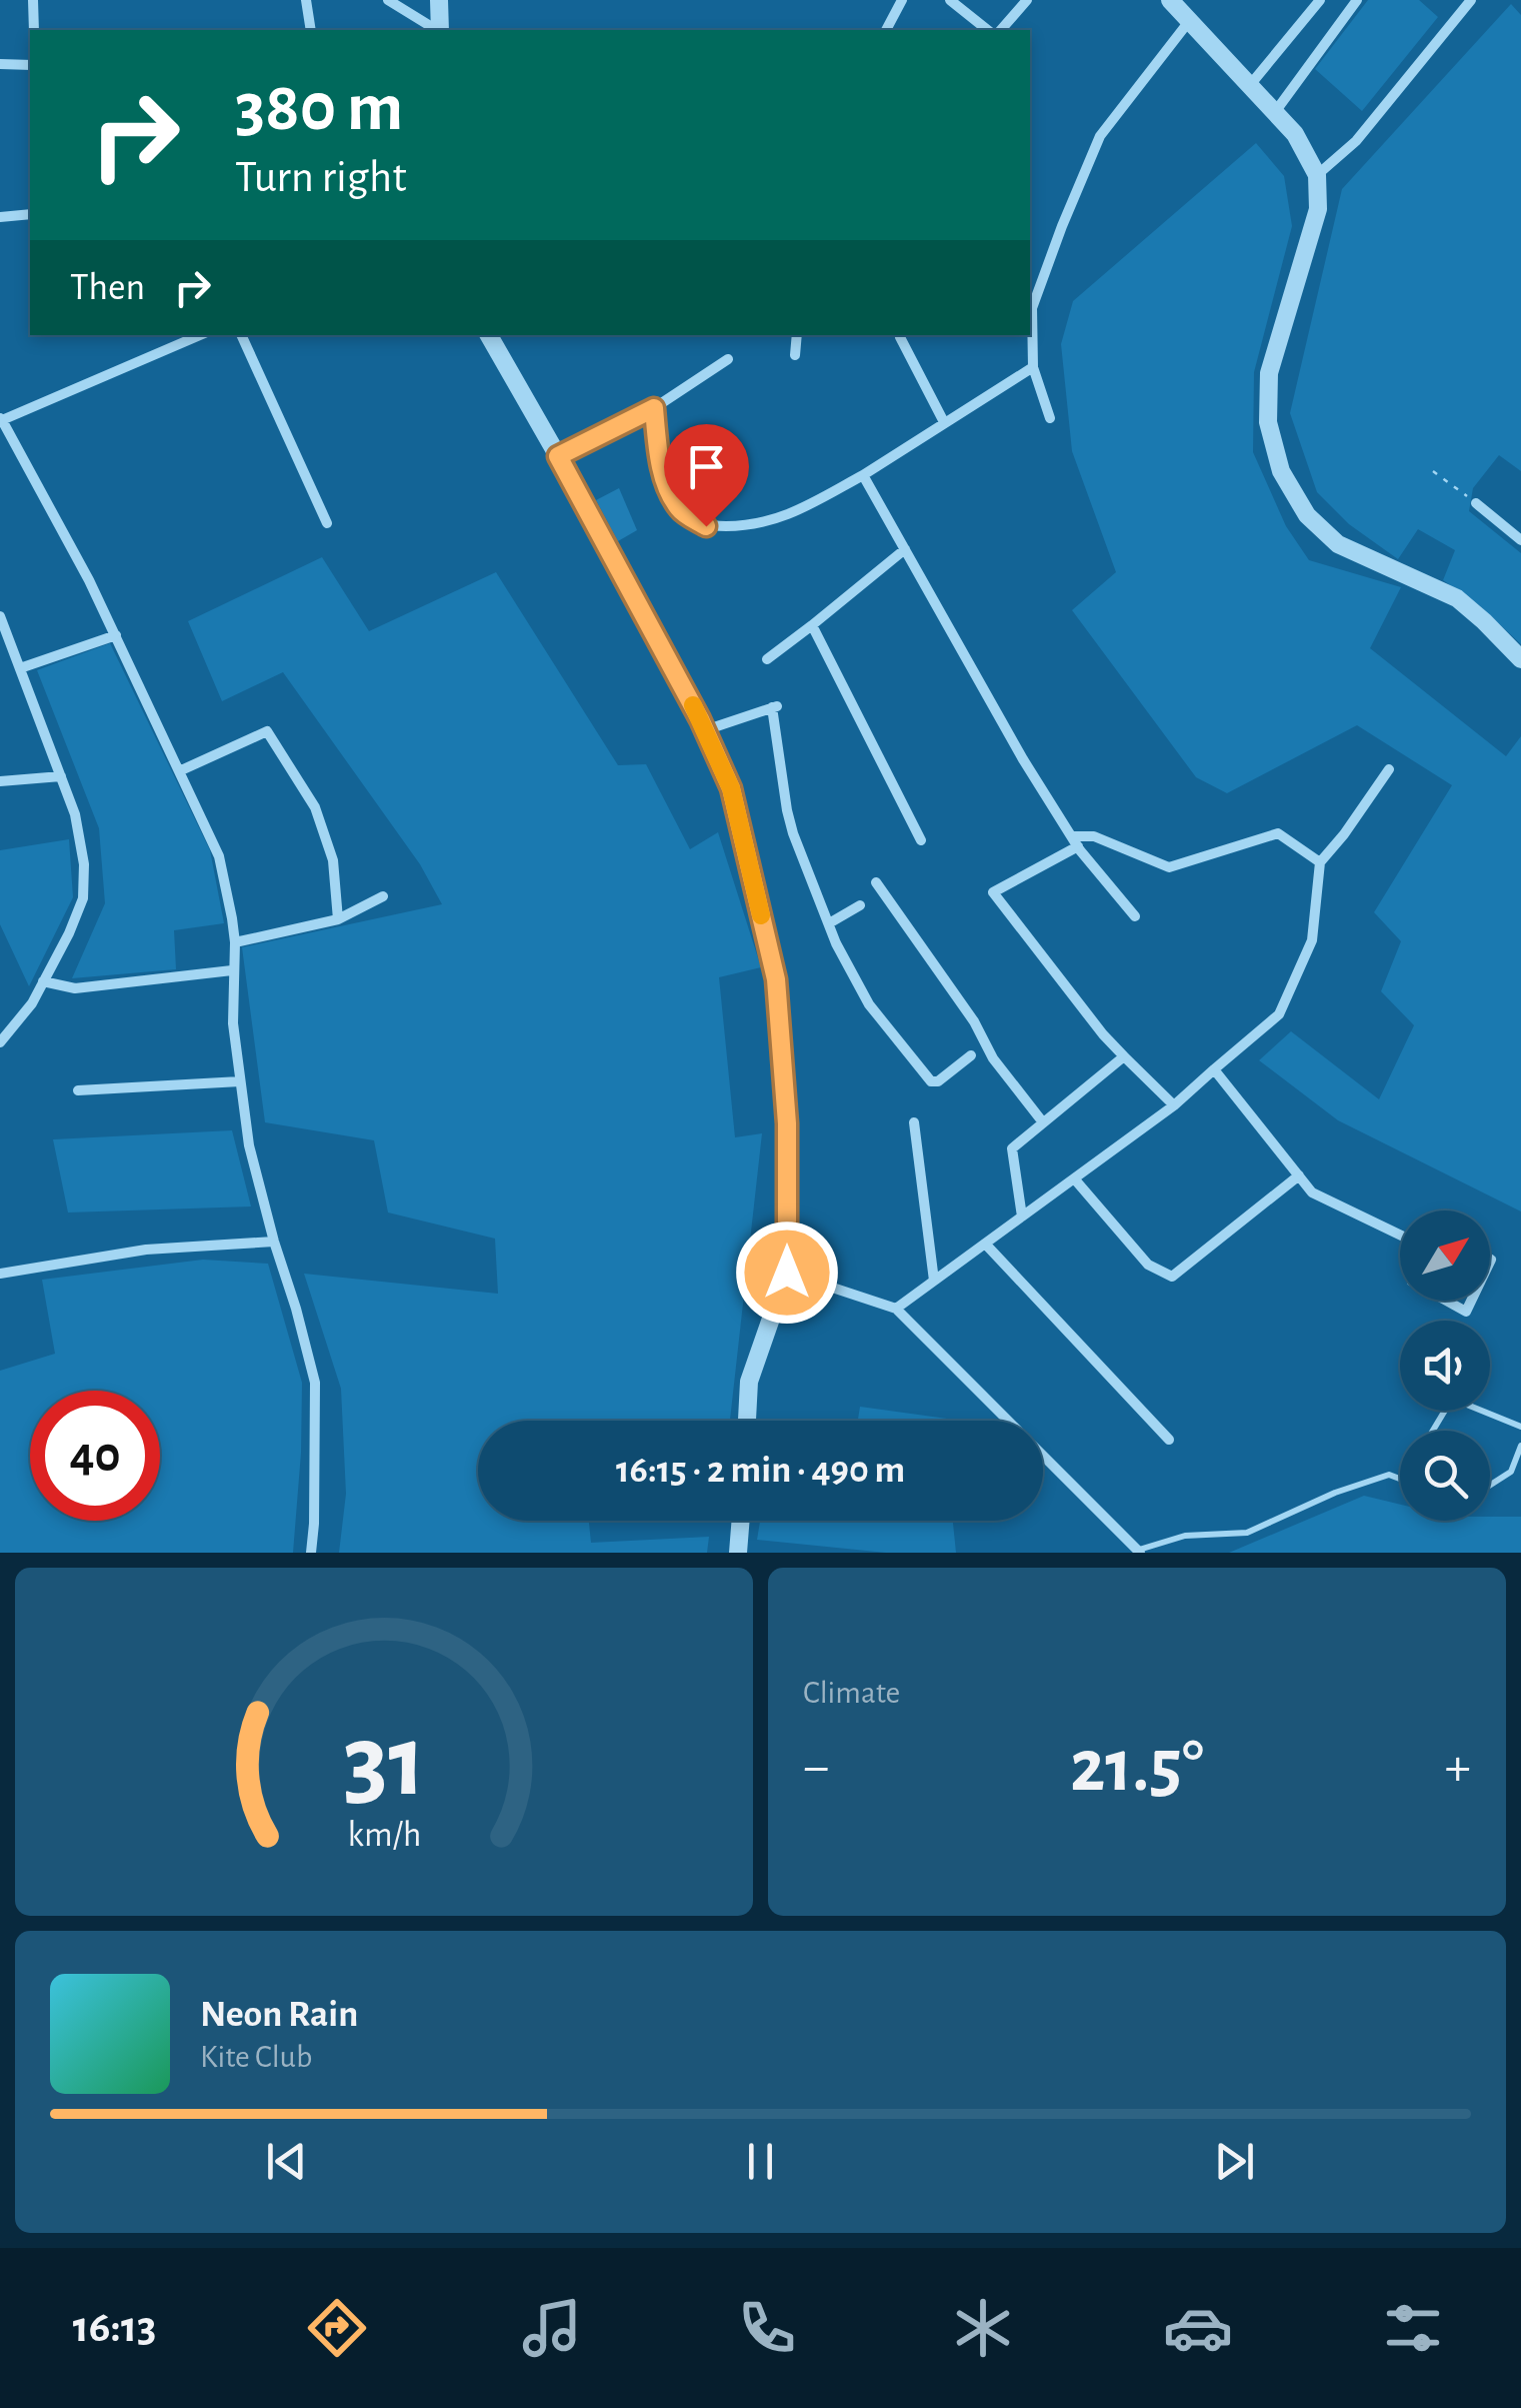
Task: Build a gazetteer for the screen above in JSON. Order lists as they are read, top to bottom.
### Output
{
  "north": "top right",
  "page": {
    "turn": ["380 m", "Turn right"],
    "then": "Then",
    "limit": "40",
    "trip": "16:15 · 2 min · 490 m",
    "tile": "Climate",
    "heat": ["−", "21.5°", "+"],
    "song": ["Neon Rain", "Kite Club"],
    "tabs": "16:13",
    "gauge": ["31", "km/h"]
  }
}
